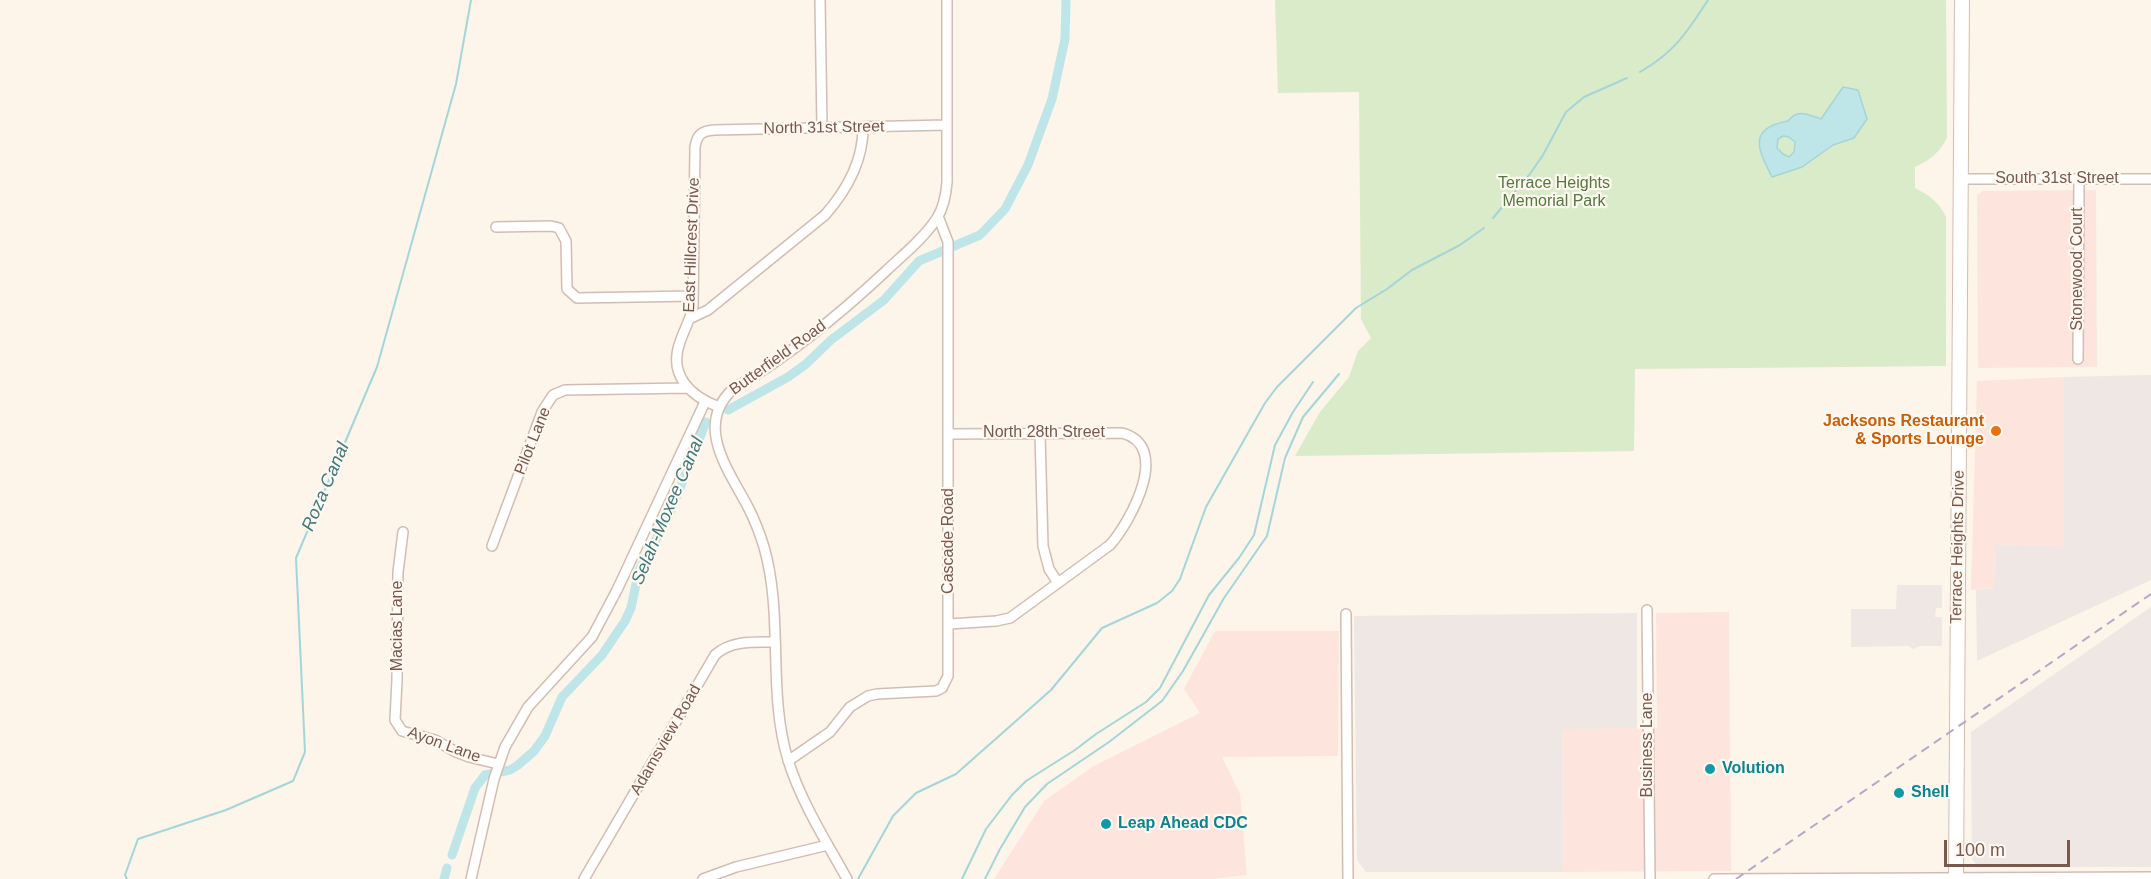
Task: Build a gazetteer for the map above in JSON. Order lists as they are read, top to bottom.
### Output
{
  "streets": {
    "main road": ["Terrace Heights Drive"],
    "street": [
      "North 31st Street",
      "South 31st Street",
      "East Hillcrest Drive",
      "Stonewood Court",
      "Butterfield Road",
      "North 28th Street",
      "Pilot Lane",
      "Cascade Road",
      "Macias Lane",
      "Adamsview Road",
      "Ayon Lane",
      "Business Lane"
    ]
  },
  "crossings": [
    ["North 31st Street", "East Hillcrest Drive"],
    ["North 31st Street", "Butterfield Road"],
    ["South 31st Street", "Stonewood Court"],
    ["South 31st Street", "Terrace Heights Drive"],
    ["East Hillcrest Drive", "Pilot Lane"],
    ["Butterfield Road", "Cascade Road"],
    ["Butterfield Road", "Adamsview Road"],
    ["North 28th Street", "Cascade Road"],
    ["Macias Lane", "Ayon Lane"]
  ],
  "water": ["Roza Canal", "Selah-Moxee Canal"],
  "parks": ["Terrace Heights Memorial Park"],
  "places": [
    "Jacksons Restaurant & Sports Lounge",
    "Volution",
    "Shell",
    "Leap Ahead CDC"
  ],
  "scale_bar": "100 m"
}
